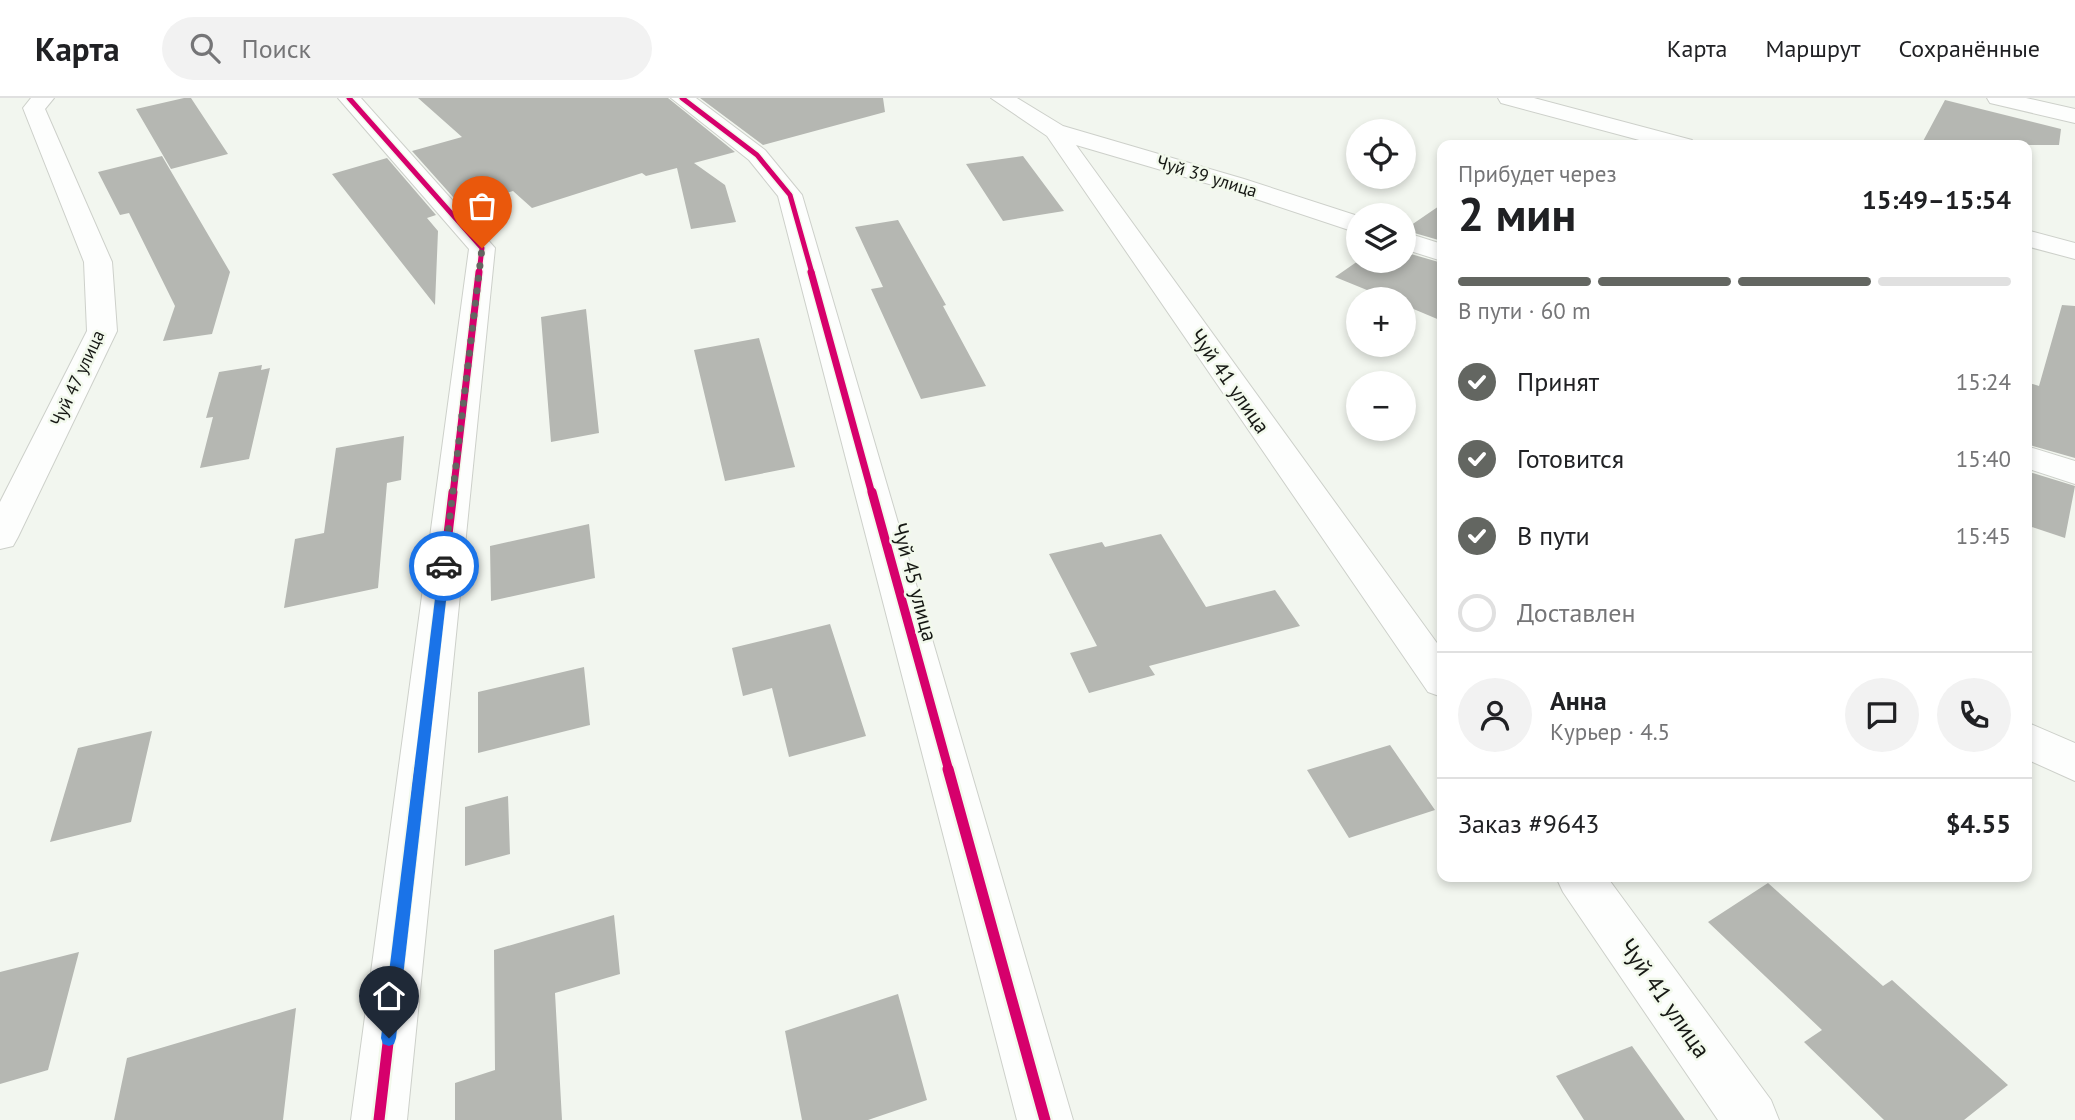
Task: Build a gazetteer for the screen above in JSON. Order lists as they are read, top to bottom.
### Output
{
  "streets": {
    "street": [
      "Чуй 39 улица",
      "Чуй 47 улица",
      "Чуй 41 улица",
      "Чуй 45 улица"
    ]
  },
  "crossings": [
    ["Чуй 39 улица", "Чуй 41 улица"]
  ],
  "page": {
    "header": "Карта",
    "search": "Поиск",
    "nav": ["Карта", "Маршрут", "Сохранённые"],
    "map_buttons": ["+", "−"],
    "heading": ["2 мин", "Прибудет через", "15:49–15:54"],
    "panel": [
      "Анна",
      "Курьер · 4.5",
      "Заказ #9643",
      "$4.55"
    ],
    "bar": "В пути · 60 m",
    "list": [
      ["Принят", "15:24"],
      ["Готовится", "15:40"],
      ["В пути", "15:45"],
      "Доставлен"
    ]
  }
}
